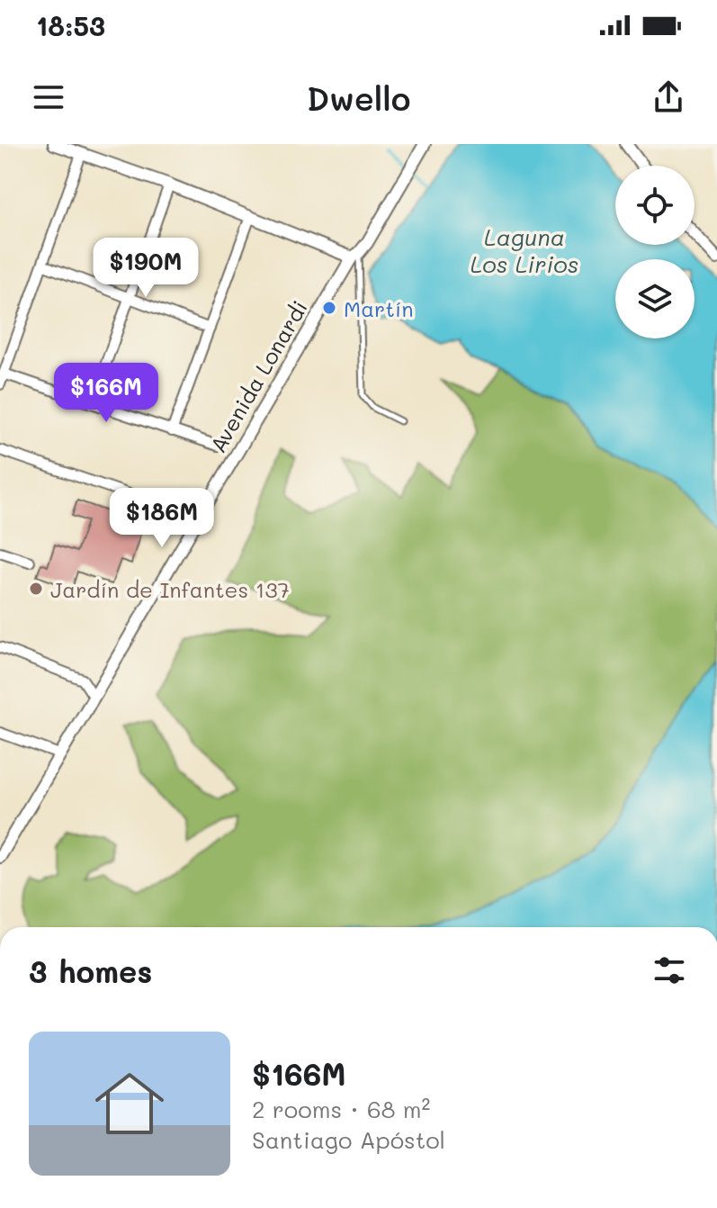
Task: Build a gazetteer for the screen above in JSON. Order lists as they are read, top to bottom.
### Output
{
  "streets": {
    "street": ["Avenida Lonardi"]
  },
  "water": ["Laguna Los Lirios"],
  "places": ["Martín", "Jardín de Infantes 137"],
  "page": {
    "status": "18:53",
    "header": "Dwello",
    "price": ["$190M", "$166M", "$186M"],
    "heading": "3 homes",
    "list": [
      {
        "name": "$166M",
        "note": "2 rooms · 68 m² · Santiago Apóstol"
      }
    ]
  }
}
